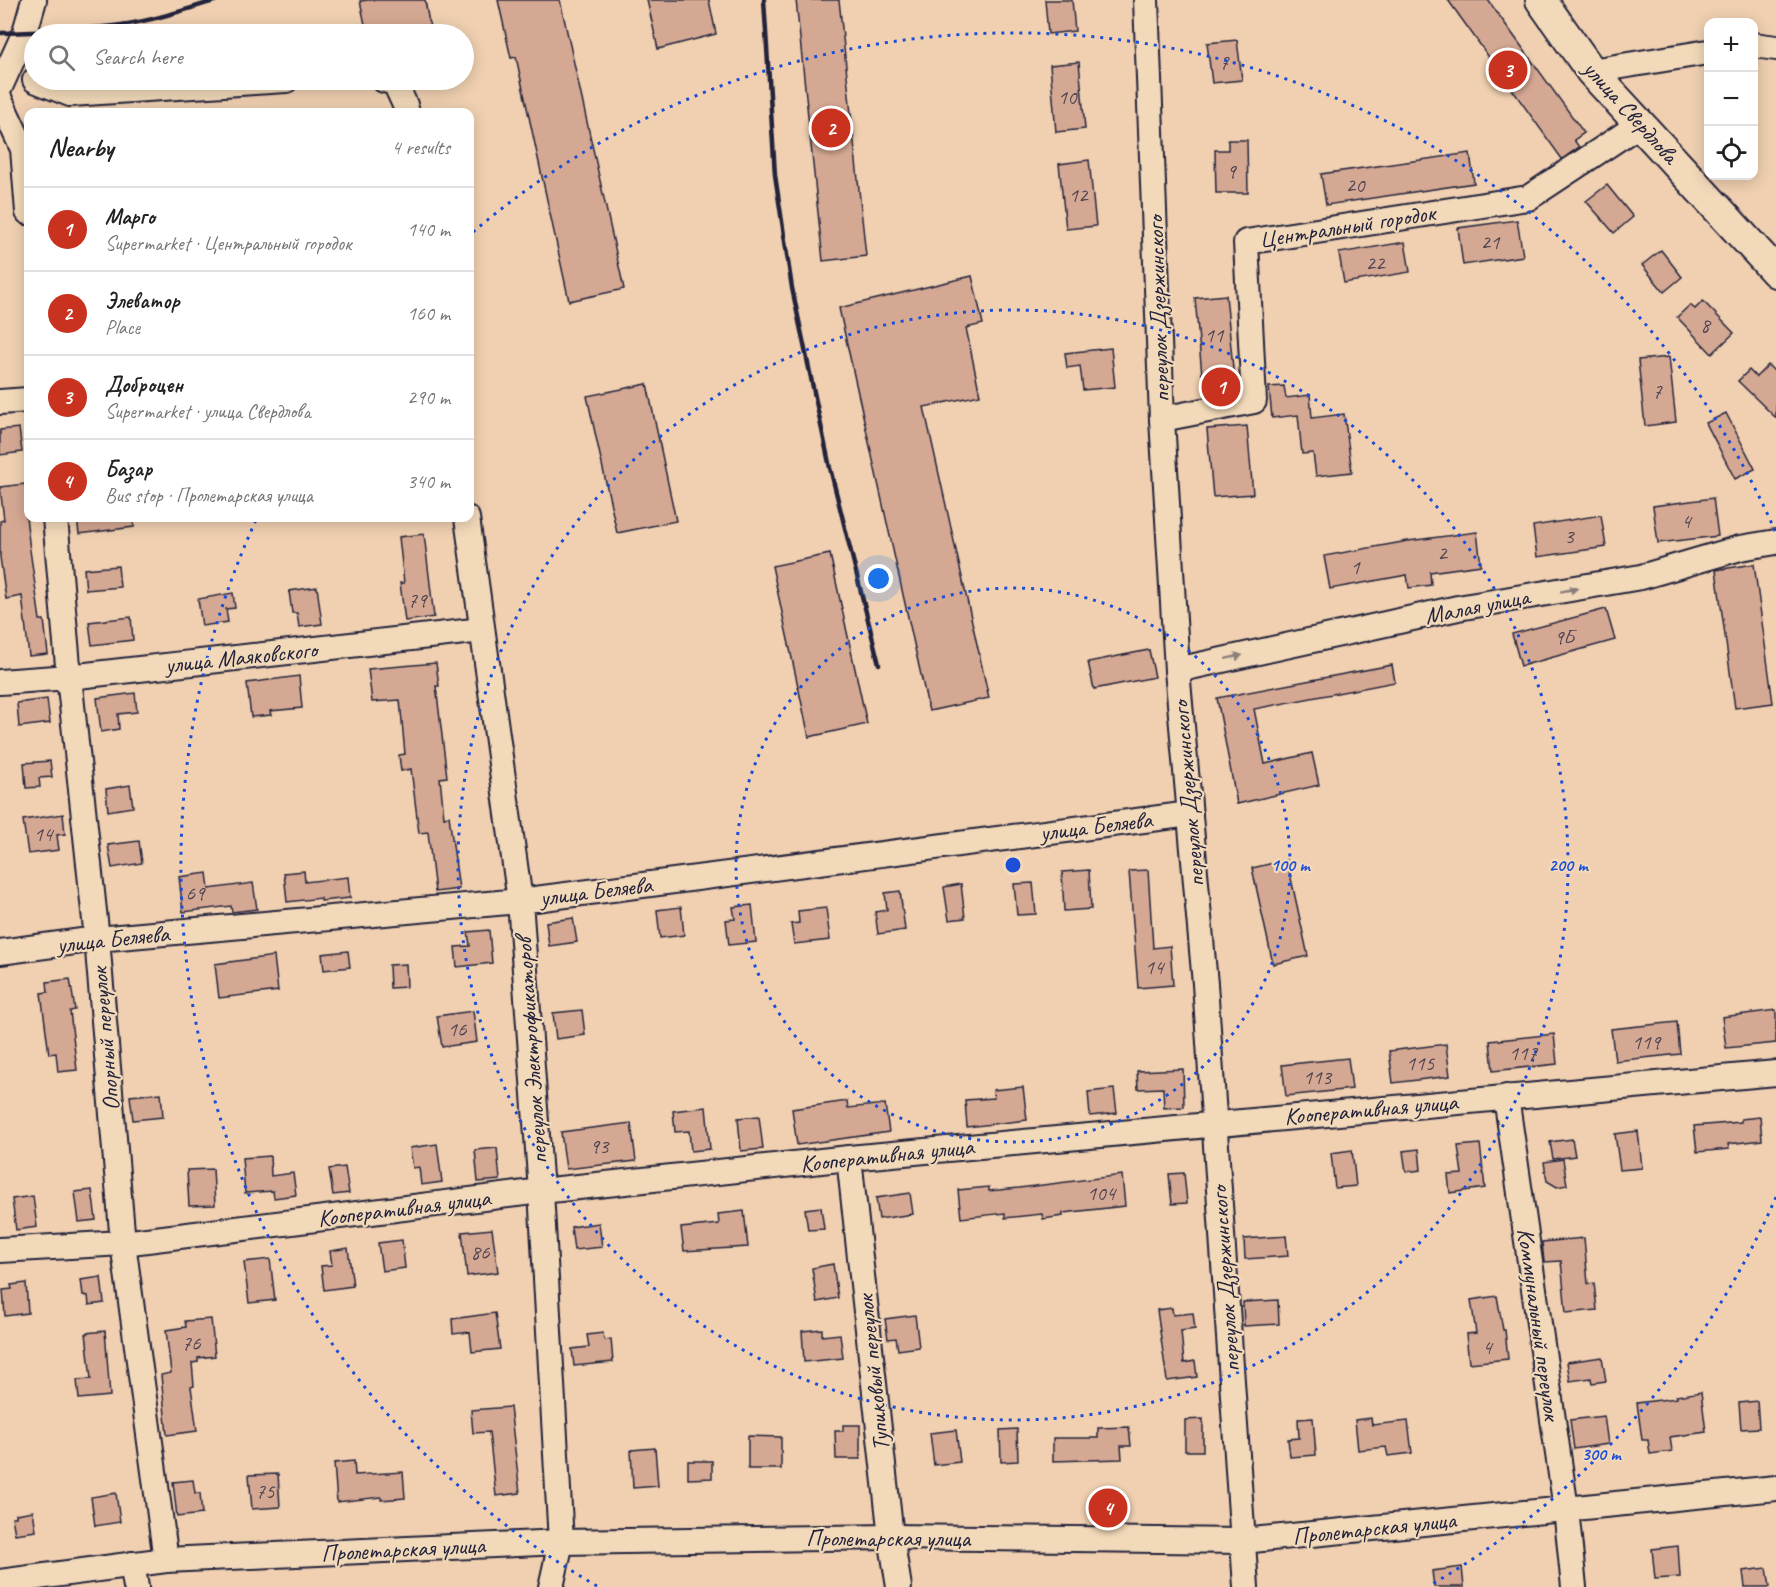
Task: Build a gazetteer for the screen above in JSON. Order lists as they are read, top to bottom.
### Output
{
  "streets": {
    "main road": ["улица Свердлова"],
    "street": [
      "Центральный городок",
      "переулок Дзержинского",
      "Малая улица",
      "улица Маяковского",
      "улица Беляева",
      "Опорный переулок",
      "переулок Электрофикаторов",
      "Кооперативная улица",
      "Коммунальный переулок",
      "Тупиковый переулок",
      "Пролетарская улица"
    ]
  },
  "crossings": [
    ["улица Свердлова", "Центральный городок"],
    ["Центральный городок", "переулок Дзержинского"],
    ["переулок Дзержинского", "Малая улица"],
    ["переулок Дзержинского", "улица Беляева"],
    ["переулок Дзержинского", "Кооперативная улица"],
    ["переулок Дзержинского", "Пролетарская улица"],
    ["улица Маяковского", "Опорный переулок"],
    ["улица Маяковского", "переулок Электрофикаторов"],
    ["улица Беляева", "Опорный переулок"],
    ["улица Беляева", "переулок Электрофикаторов"],
    ["Опорный переулок", "Кооперативная улица"],
    ["Опорный переулок", "Пролетарская улица"],
    ["переулок Электрофикаторов", "Кооперативная улица"],
    ["переулок Электрофикаторов", "Пролетарская улица"],
    ["Кооперативная улица", "Коммунальный переулок"],
    ["Кооперативная улица", "Тупиковый переулок"],
    ["Коммунальный переулок", "Пролетарская улица"],
    ["Тупиковый переулок", "Пролетарская улица"]
  ],
  "one_way": ["Малая улица"],
  "house_numbers": [
    "7",
    "10",
    "9",
    "20",
    "12",
    "21",
    "22",
    "8",
    "11",
    "7",
    "4",
    "3",
    "2",
    "1",
    "79",
    "9Б",
    "14",
    "69",
    "14",
    "16",
    "119",
    "117",
    "115",
    "113",
    "93",
    "104",
    "86",
    "76",
    "4",
    "75"
  ],
  "page": {
    "map_buttons": ["+", "−"],
    "search": "Search here",
    "pins": [
      "3",
      "2",
      "1",
      "4"
    ],
    "heading": ["Nearby", "4 results"],
    "list": [
      {
        "mark": "1",
        "name": "Марго",
        "note": "Supermarket · Центральный городок",
        "value": "140 m"
      },
      {
        "mark": "2",
        "name": "Элеватор",
        "note": "Place",
        "value": "160 m"
      },
      {
        "mark": "3",
        "name": "Доброцен",
        "note": "Supermarket · улица Свердлова",
        "value": "290 m"
      },
      {
        "mark": "4",
        "name": "Базар",
        "note": "Bus stop · Пролетарская улица",
        "value": "340 m"
      }
    ]
  },
  "rings": ["100 m", "200 m", "300 m"]
}
